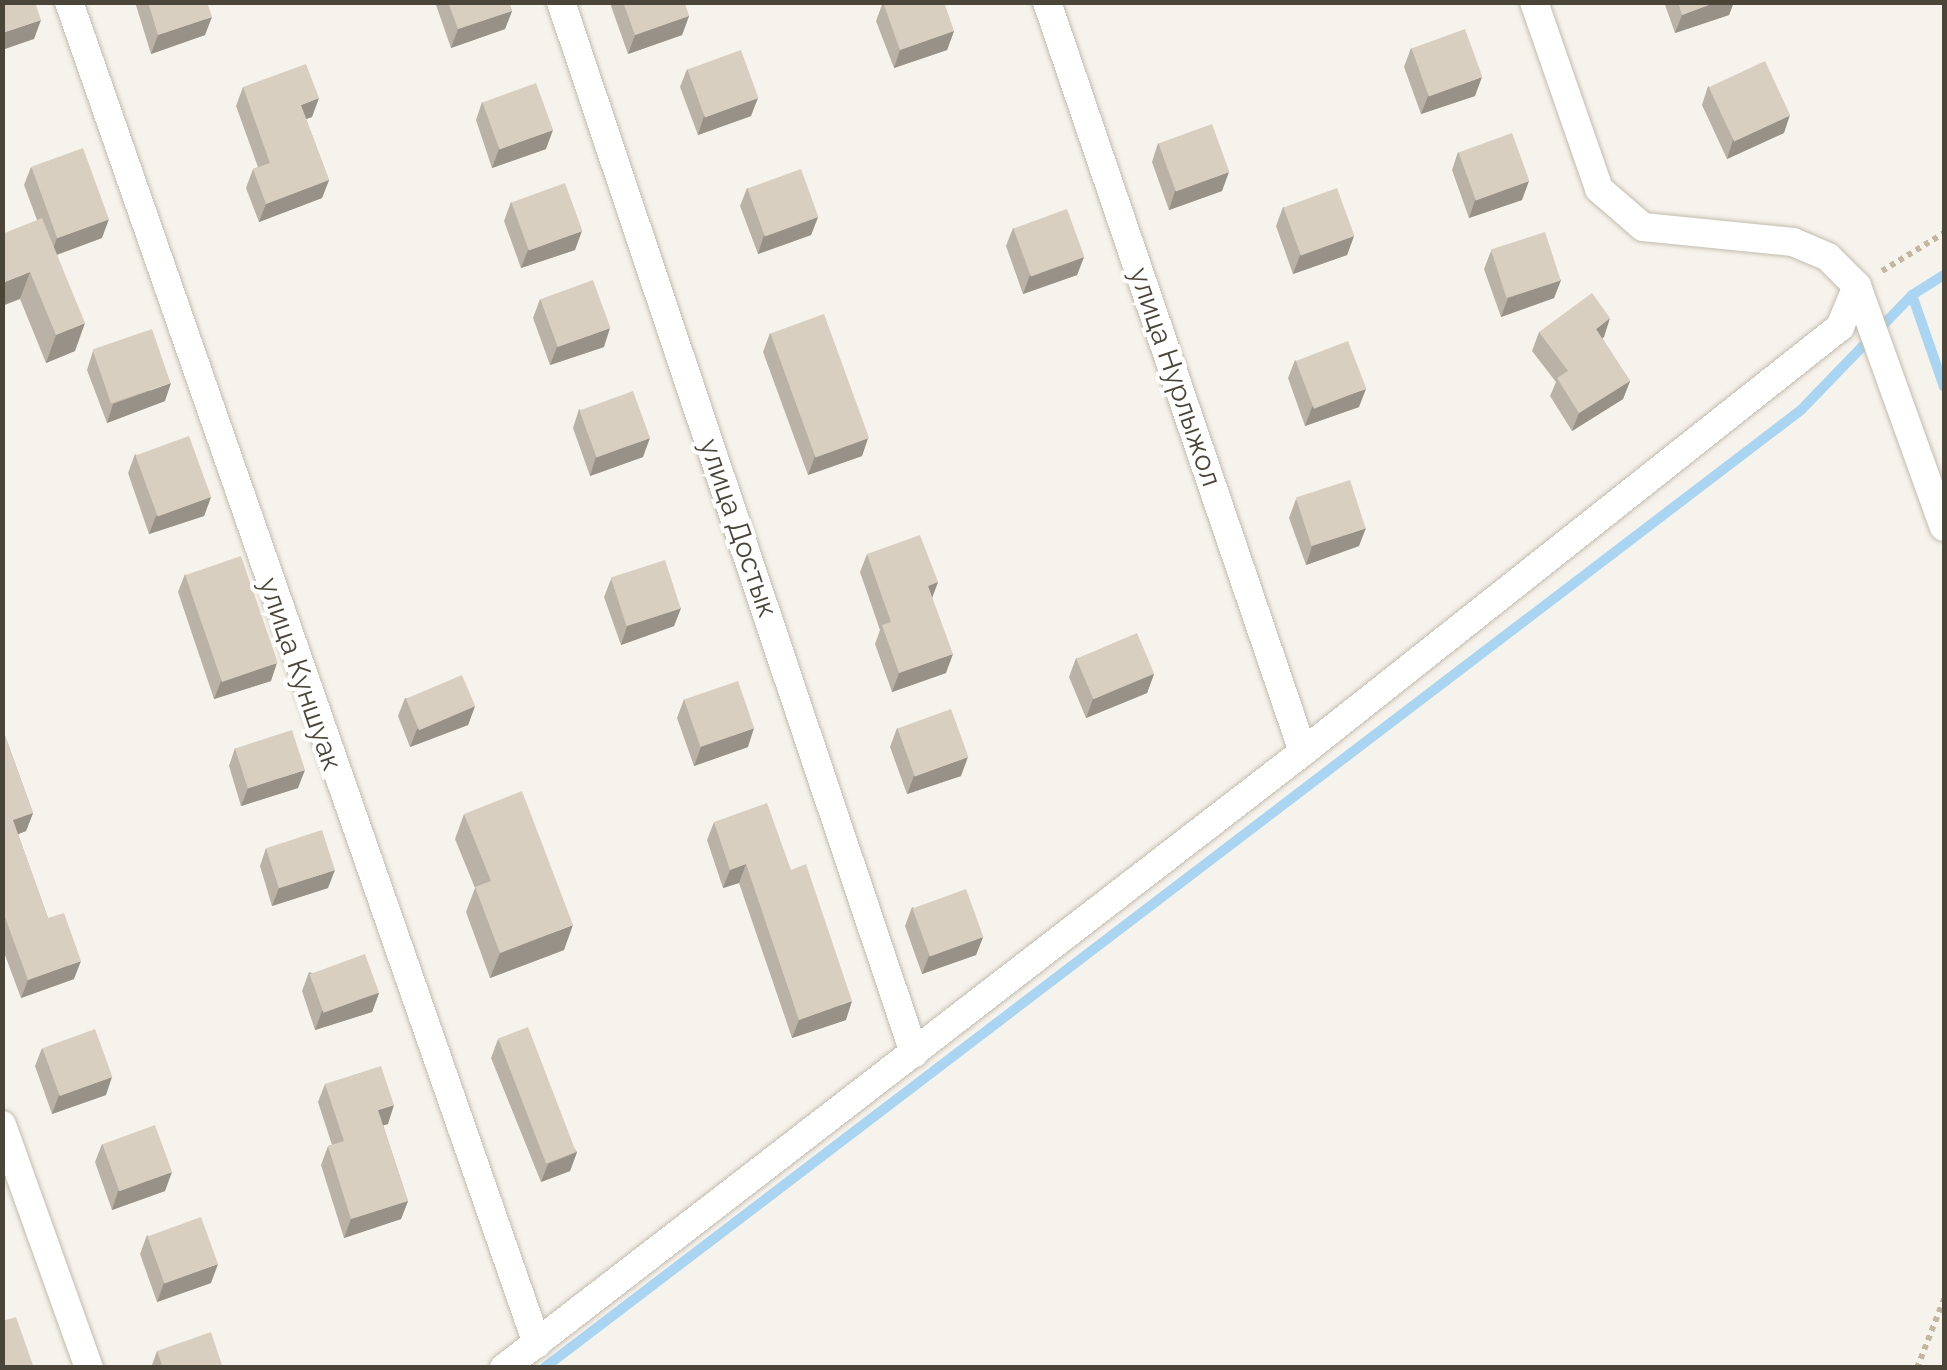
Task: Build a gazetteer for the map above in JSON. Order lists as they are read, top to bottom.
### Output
{
  "streets": {
    "street": ["улица Нурлыжол", "улица Достык", "улица Куншуак"]
  }
}
